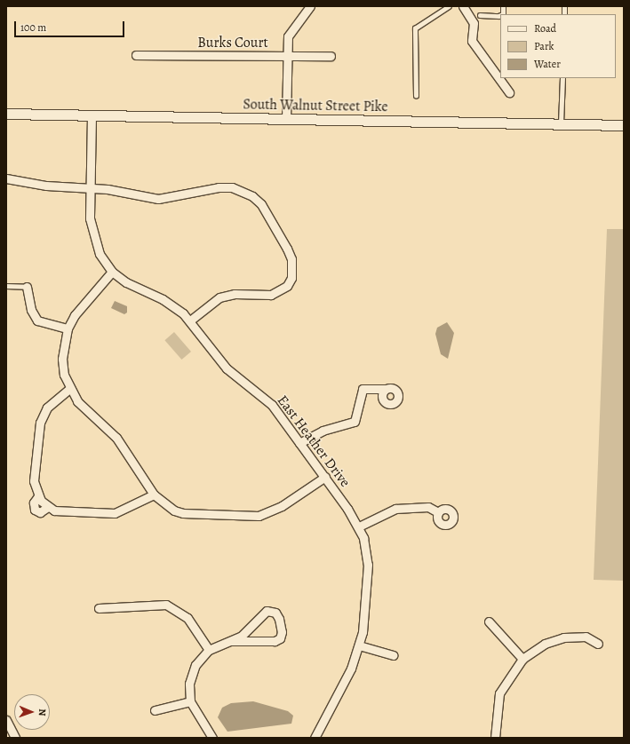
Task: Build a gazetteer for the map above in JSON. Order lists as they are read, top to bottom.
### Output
{
  "streets": {
    "street": ["Burks Court", "South Walnut Street Pike", "East Heather Drive"]
  },
  "legend": ["Road", "Park", "Water"],
  "scale_bar": "100 m",
  "north": "right"
}
